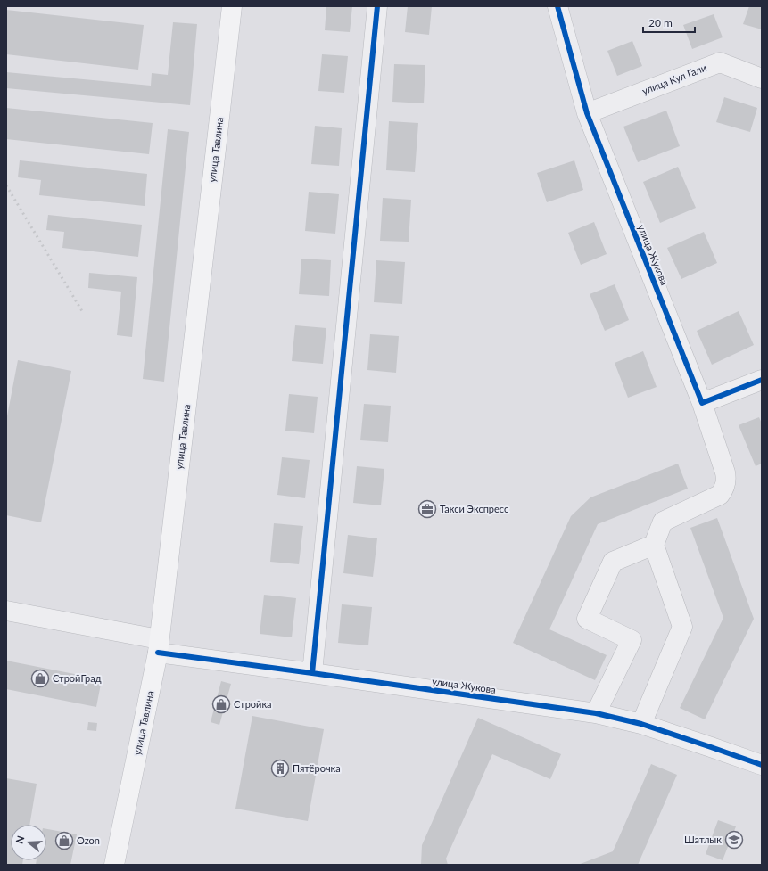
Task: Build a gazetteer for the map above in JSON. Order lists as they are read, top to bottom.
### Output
{
  "streets": {
    "main road": ["улица Тавлина"],
    "street": ["улица Кул Гали", "улица Жукова"]
  },
  "crossings": [
    ["улица Кул Гали", "улица Жукова"],
    ["улица Тавлина", "улица Жукова"]
  ],
  "places": {
    "office": ["Такси Экспресс"],
    "shop": ["СтройГрад", "Стройка", "Ozon"],
    "building": ["Пятёрочка"],
    "school or university": ["Шатлык"]
  },
  "scale_bar": "20 m",
  "north": "left"
}
